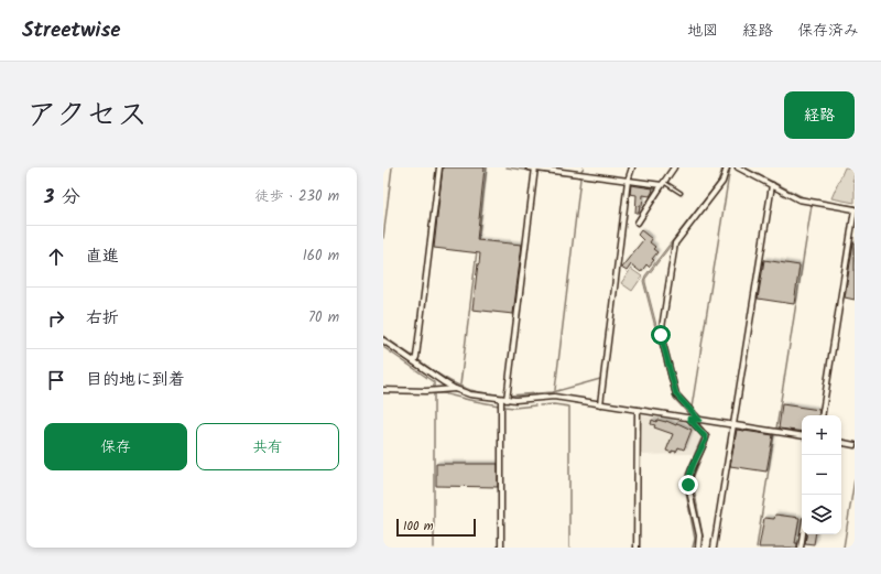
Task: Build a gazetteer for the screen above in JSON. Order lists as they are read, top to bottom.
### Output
{
  "scale_bar": "100 m",
  "page": {
    "header": "Streetwise",
    "nav": ["地図", "経路", "保存済み"],
    "title": "アクセス",
    "buttons": [
      "経路",
      ["保存", "共有"]
    ],
    "heading": ["3 分", "徒歩 · 230 m"],
    "list": [
      ["直進", "160 m"],
      ["右折", "70 m"],
      "目的地に到着"
    ],
    "map_buttons": ["+", "−"],
    "scale": "100 m"
  }
}
